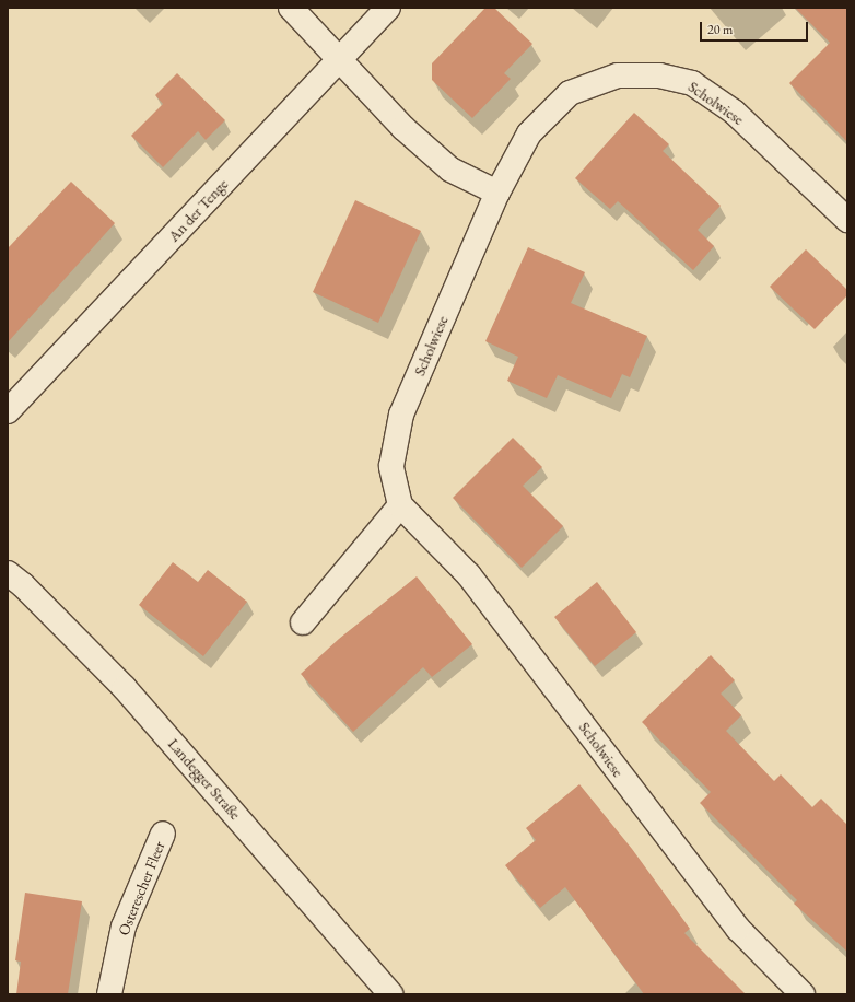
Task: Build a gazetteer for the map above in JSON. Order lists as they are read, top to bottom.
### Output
{
  "streets": {
    "street": [
      "Scholwiese",
      "An der Tenge",
      "Landegger Straße",
      "Osterescher Fleer"
    ]
  },
  "scale_bar": "20 m"
}
